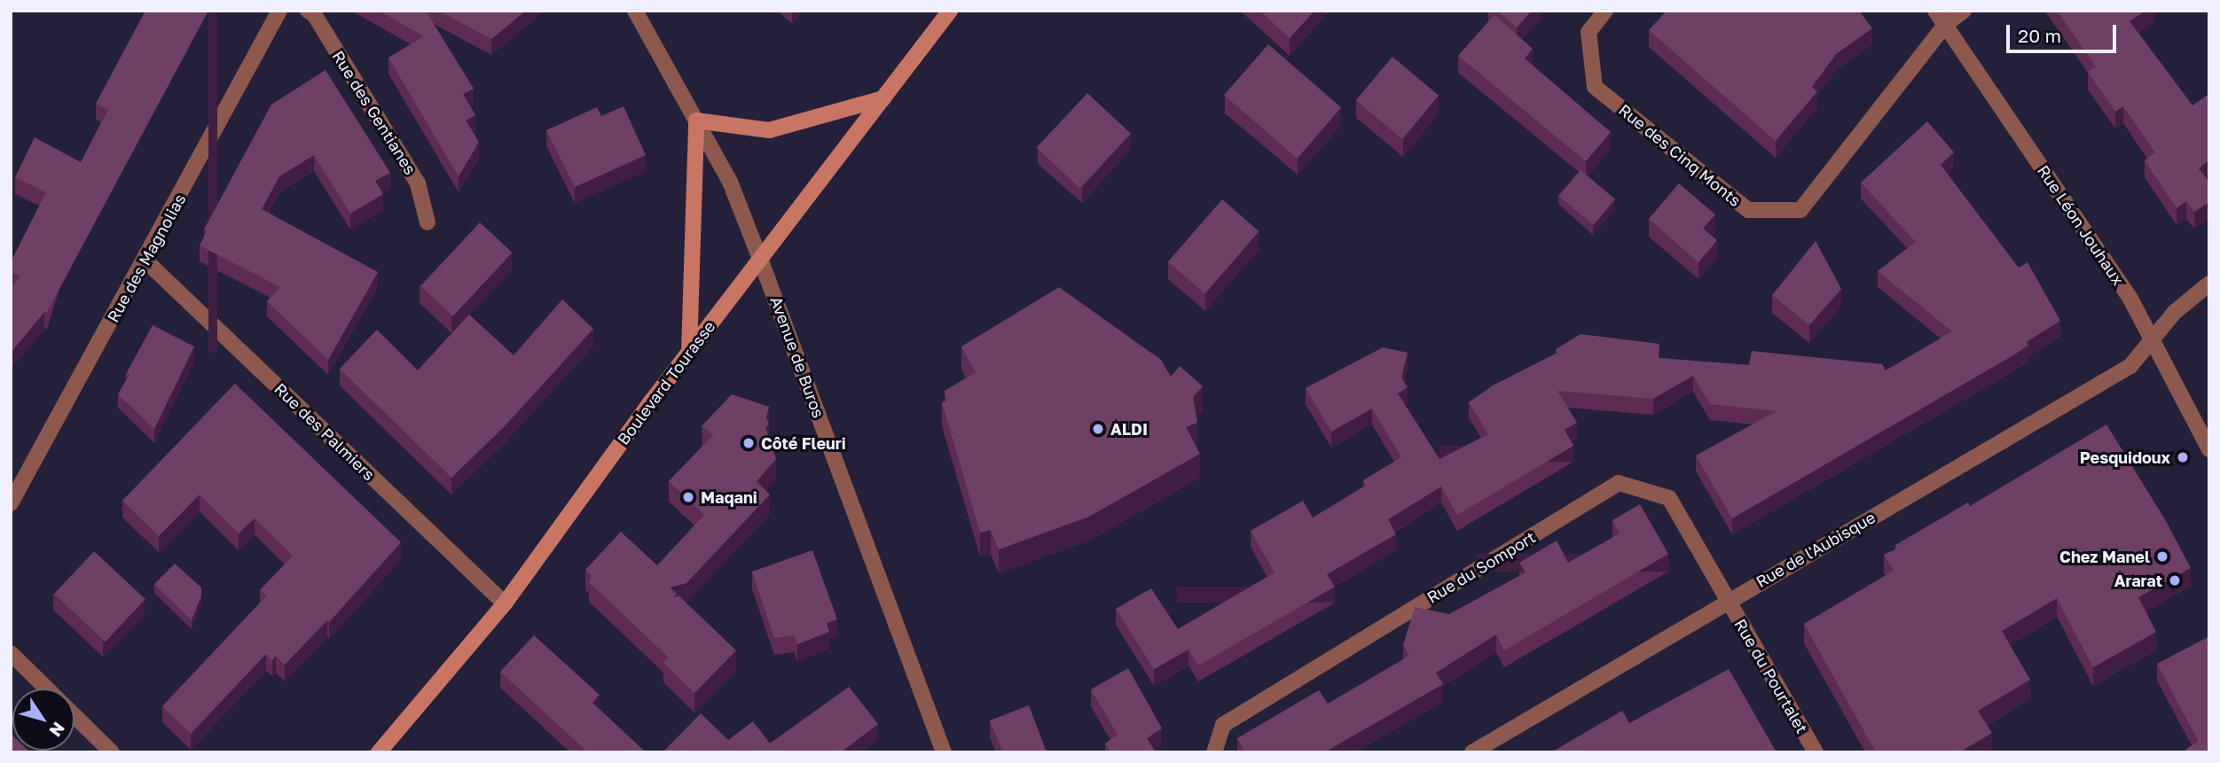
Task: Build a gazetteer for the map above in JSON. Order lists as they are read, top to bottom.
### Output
{
  "streets": {
    "main road": ["Boulevard Tourasse"],
    "street": [
      "Rue des Gentianes",
      "Rue des Cinq Monts",
      "Rue Léon Jouhaux",
      "Rue des Magnolias",
      "Avenue de Buros",
      "Rue des Palmiers",
      "Rue de l'Aubisque",
      "Rue du Somport",
      "Rue du Pourtalet"
    ]
  },
  "crossings": [
    ["Rue des Cinq Monts", "Rue Léon Jouhaux"],
    ["Rue Léon Jouhaux", "Rue de l'Aubisque"],
    ["Rue des Magnolias", "Rue des Palmiers"],
    ["Avenue de Buros", "Boulevard Tourasse"],
    ["Boulevard Tourasse", "Rue des Palmiers"],
    ["Rue de l'Aubisque", "Rue du Somport"],
    ["Rue de l'Aubisque", "Rue du Pourtalet"],
    ["Rue du Somport", "Rue du Pourtalet"]
  ],
  "places": [
    "ALDI",
    "Côté Fleuri",
    "Pesquidoux",
    "Maqani",
    "Chez Manel",
    "Ararat"
  ],
  "scale_bar": "20 m",
  "north": "bottom right"
}
